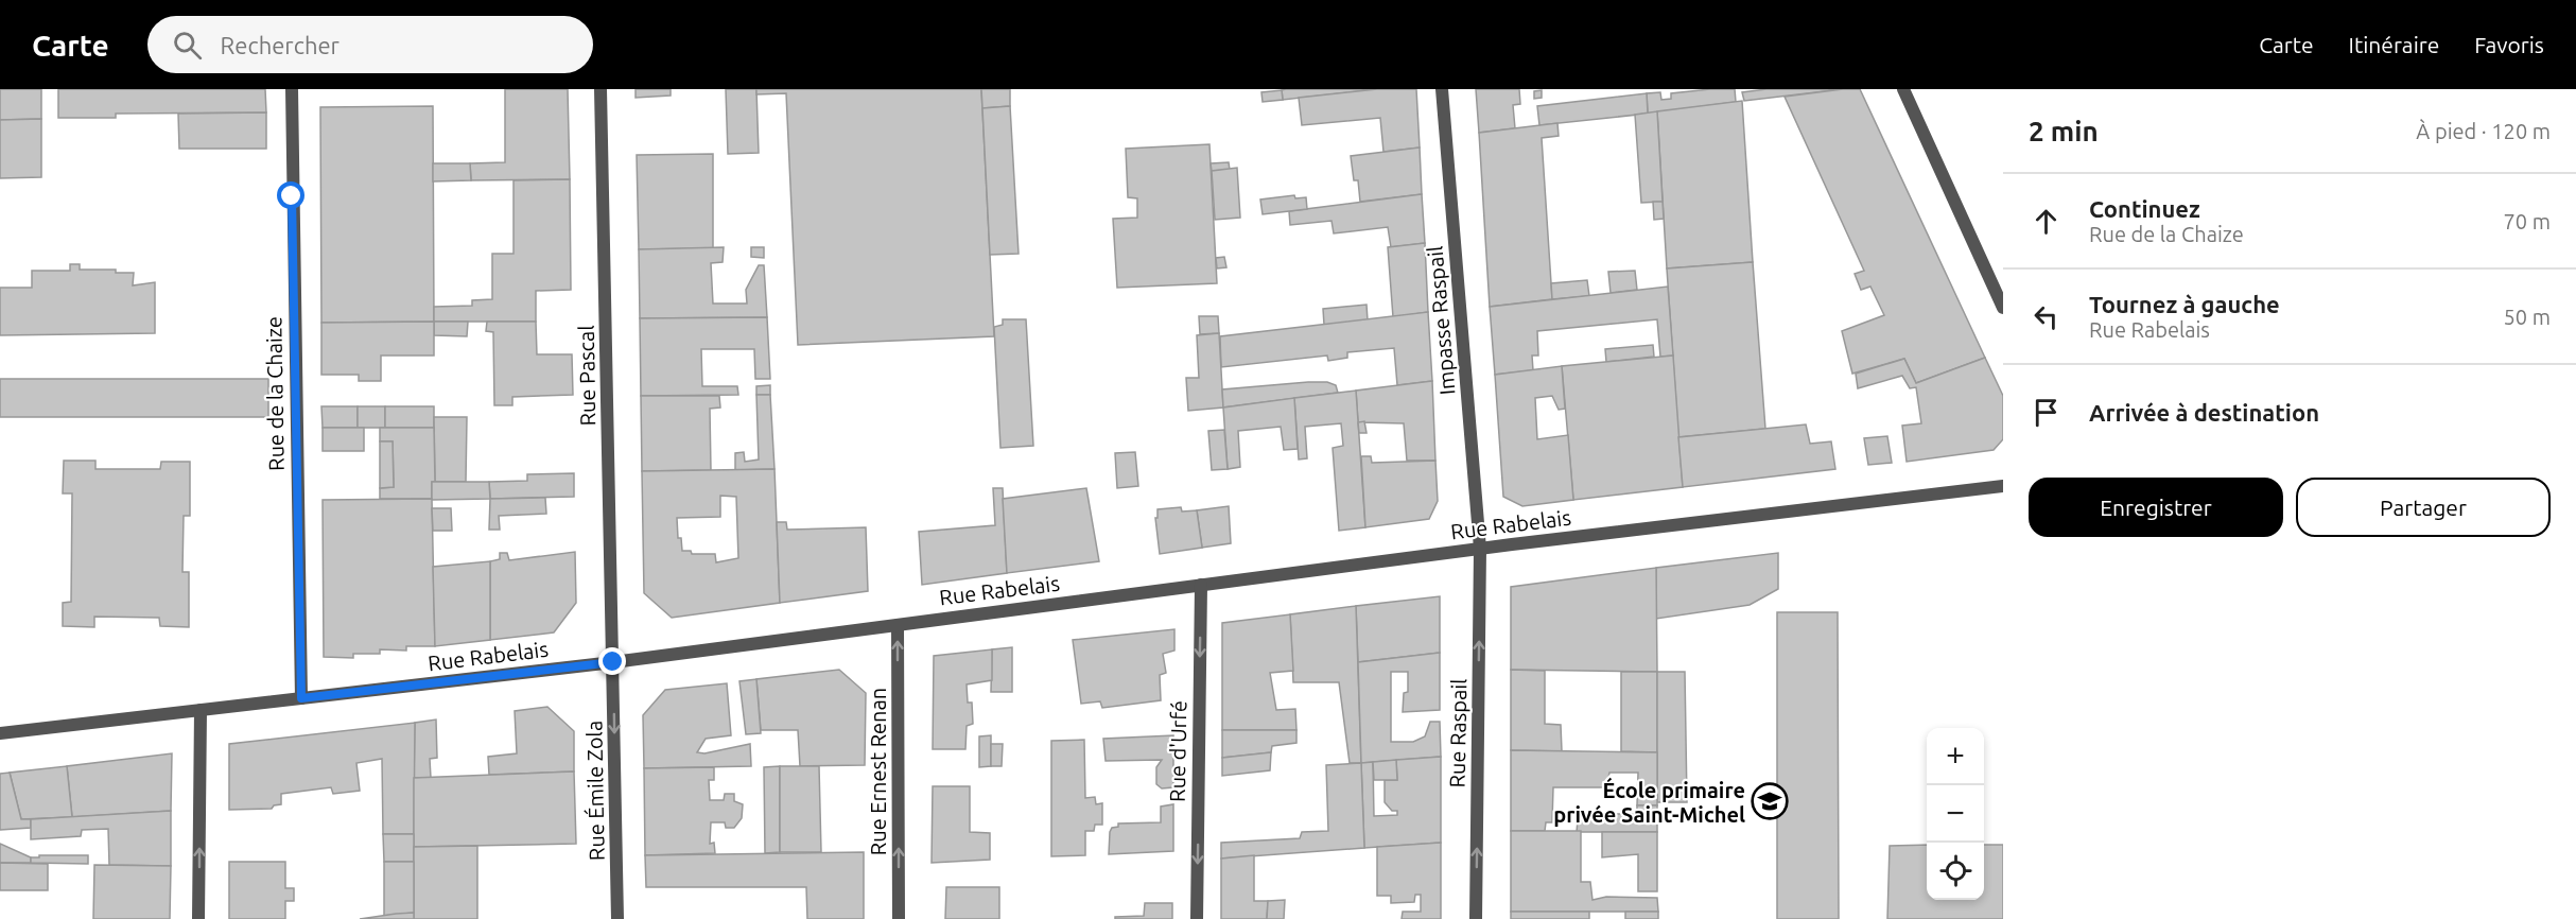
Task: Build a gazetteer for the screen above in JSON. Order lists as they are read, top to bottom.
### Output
{
  "streets": {
    "street": [
      "Impasse Raspail",
      "Rue Pascal",
      "Rue de la Chaize",
      "Rue Rabelais",
      "Rue Raspail",
      "Rue d'Urfé",
      "Rue Ernest Renan",
      "Rue Émile Zola"
    ]
  },
  "crossings": [
    ["Impasse Raspail", "Rue Rabelais"],
    ["Impasse Raspail", "Rue Raspail"],
    ["Rue Pascal", "Rue Rabelais"],
    ["Rue Pascal", "Rue Émile Zola"],
    ["Rue de la Chaize", "Rue Rabelais"],
    ["Rue Rabelais", "Rue Raspail"],
    ["Rue Rabelais", "Rue d'Urfé"],
    ["Rue Rabelais", "Rue Ernest Renan"],
    ["Rue Rabelais", "Rue Émile Zola"]
  ],
  "one_way": [
    "Rue Raspail",
    "Rue d'Urfé",
    "Rue Ernest Renan",
    "Rue Émile Zola"
  ],
  "places": {
    "school or university": ["École primaire privée Saint-Michel"]
  },
  "page": {
    "header": "Carte",
    "search": "Rechercher",
    "nav": ["Carte", "Itinéraire", "Favoris"],
    "heading": ["2 min", "À pied · 120 m"],
    "list": [
      ["Continuez", "Rue de la Chaize", "70 m"],
      ["Tournez à gauche", "Rue Rabelais", "50 m"],
      "Arrivée à destination"
    ],
    "buttons": ["Enregistrer", "Partager"],
    "map_buttons": ["+", "−"]
  }
}
